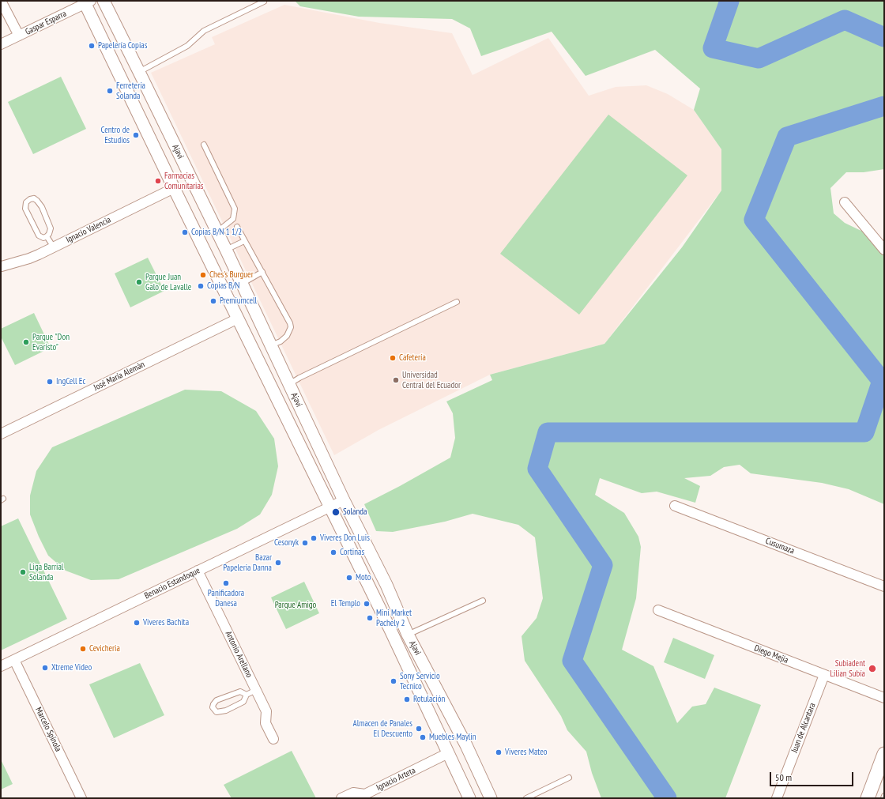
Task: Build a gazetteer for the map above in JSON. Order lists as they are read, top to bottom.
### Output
{
  "streets": {
    "street": [
      "Gaspar Esparra",
      "Ajavi",
      "Ignacio Valencia",
      "José María Alemán",
      "Cusumaza",
      "Benacio Estandoque",
      "Antonio Arellano",
      "Diego Mejia",
      "Juan de Alcantara",
      "Marcelo Spínola",
      "Ignacio Arteta"
    ]
  },
  "crossings": [
    ["Gaspar Esparra", "Ajavi"],
    ["Ajavi", "Ignacio Valencia"],
    ["Ajavi", "José María Alemán"],
    ["Ajavi", "Benacio Estandoque"],
    ["Ajavi", "Ignacio Arteta"],
    ["Benacio Estandoque", "Antonio Arellano"],
    ["Benacio Estandoque", "Marcelo Spínola"],
    ["Diego Mejia", "Juan de Alcantara"]
  ],
  "parks": ["Parque Amigo"],
  "places": [
    "Papelería Copias",
    "Ferretería Solanda",
    "Centro de Estudios",
    "Farmacias Comunitarias",
    "Copias B/N 1 1/2",
    "Ches's Burguer",
    "Parque Juan Galo de Lavalle",
    "Copias B/N",
    "Premiumcell",
    "Parque \"Don Evaristo\"",
    "Cafetería",
    "Universidad Central del Ecuador",
    "IngCell Ec",
    "Solanda",
    "Viveres Don Luis",
    "Cesonyk",
    "Cortinas",
    "Bazar Papeleria Danna",
    "Liga Barrial Solanda",
    "Moto",
    "Panificadora Danesa",
    "El Templo",
    "Mini Market Pachely 2",
    "Viveres Bachita",
    "Cevicheria",
    "Xtreme Video",
    "Subiadent Lilian Subía",
    "Sony Servicio Tecnico",
    "Rotulación",
    "Almacen de Panales El Descuento",
    "Muebles Maylin",
    "Viveres Mateo"
  ],
  "scale_bar": "50 m"
}
